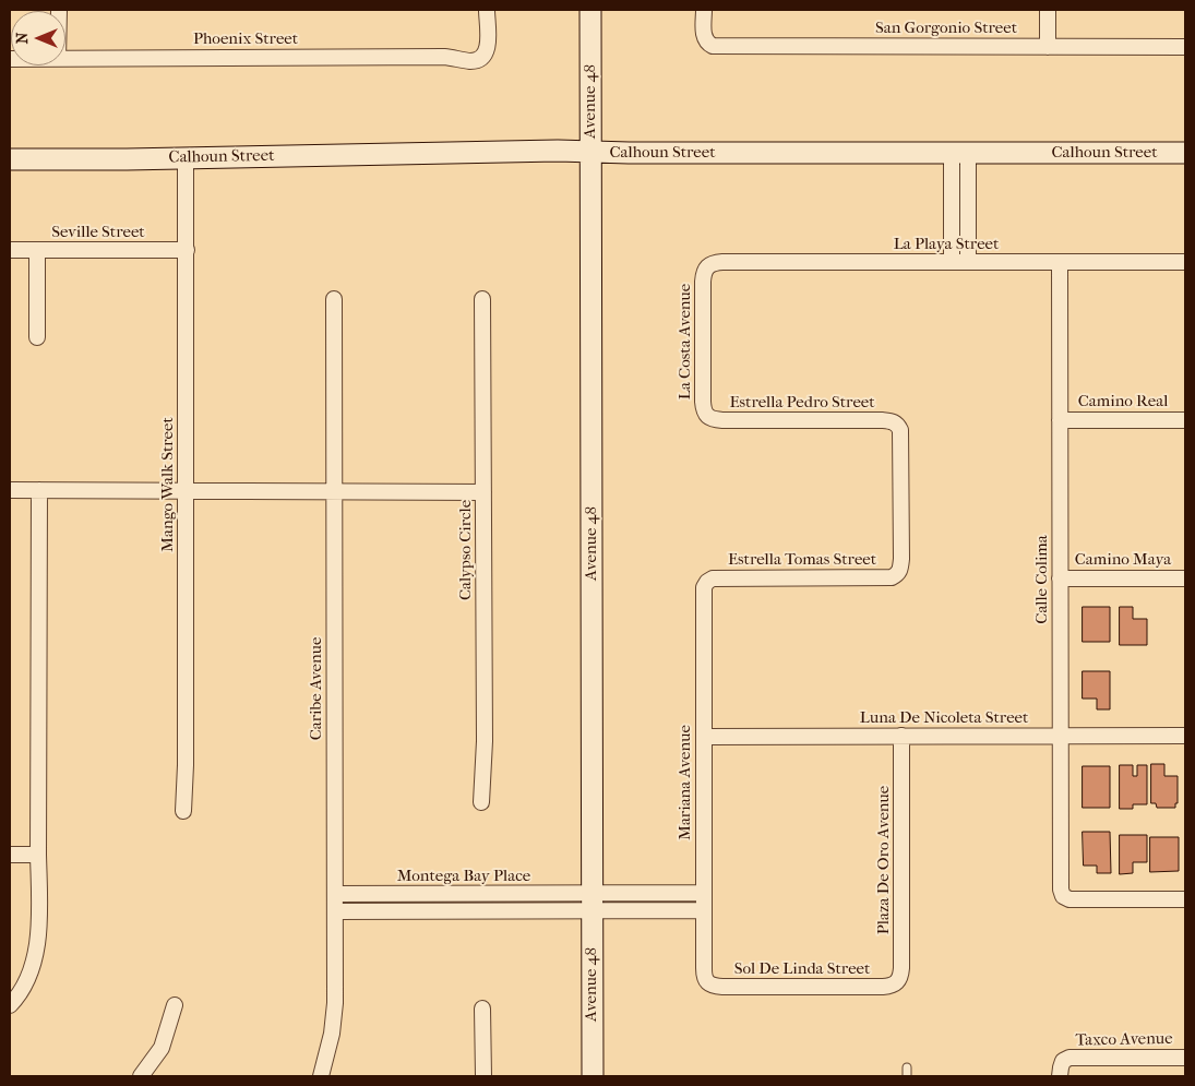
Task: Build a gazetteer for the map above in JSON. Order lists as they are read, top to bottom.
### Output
{
  "streets": {
    "street": [
      "San Gorgonio Street",
      "Phoenix Street",
      "Avenue 48",
      "Calhoun Street",
      "Seville Street",
      "La Playa Street",
      "La Costa Avenue",
      "Camino Real",
      "Estrella Pedro Street",
      "Mango Walk Street",
      "Calypso Circle",
      "Estrella Tomas Street",
      "Camino Maya",
      "Calle Colima",
      "Caribe Avenue",
      "Luna De Nicoleta Street",
      "Mariana Avenue",
      "Plaza De Oro Avenue",
      "Montega Bay Place",
      "Sol De Linda Street",
      "Taxco Avenue"
    ]
  },
  "crossings": [
    ["Avenue 48", "Calhoun Street"],
    ["Avenue 48", "Montega Bay Place"],
    ["Calhoun Street", "Mango Walk Street"],
    ["Seville Street", "Mango Walk Street"],
    ["La Playa Street", "La Costa Avenue"],
    ["La Playa Street", "Calle Colima"],
    ["La Costa Avenue", "Estrella Pedro Street"],
    ["Camino Real", "Calle Colima"],
    ["Estrella Pedro Street", "Estrella Tomas Street"],
    ["Estrella Tomas Street", "Mariana Avenue"],
    ["Camino Maya", "Calle Colima"],
    ["Calle Colima", "Luna De Nicoleta Street"],
    ["Caribe Avenue", "Montega Bay Place"],
    ["Luna De Nicoleta Street", "Mariana Avenue"],
    ["Luna De Nicoleta Street", "Plaza De Oro Avenue"],
    ["Mariana Avenue", "Sol De Linda Street"],
    ["Plaza De Oro Avenue", "Sol De Linda Street"]
  ],
  "north": "left"
}
